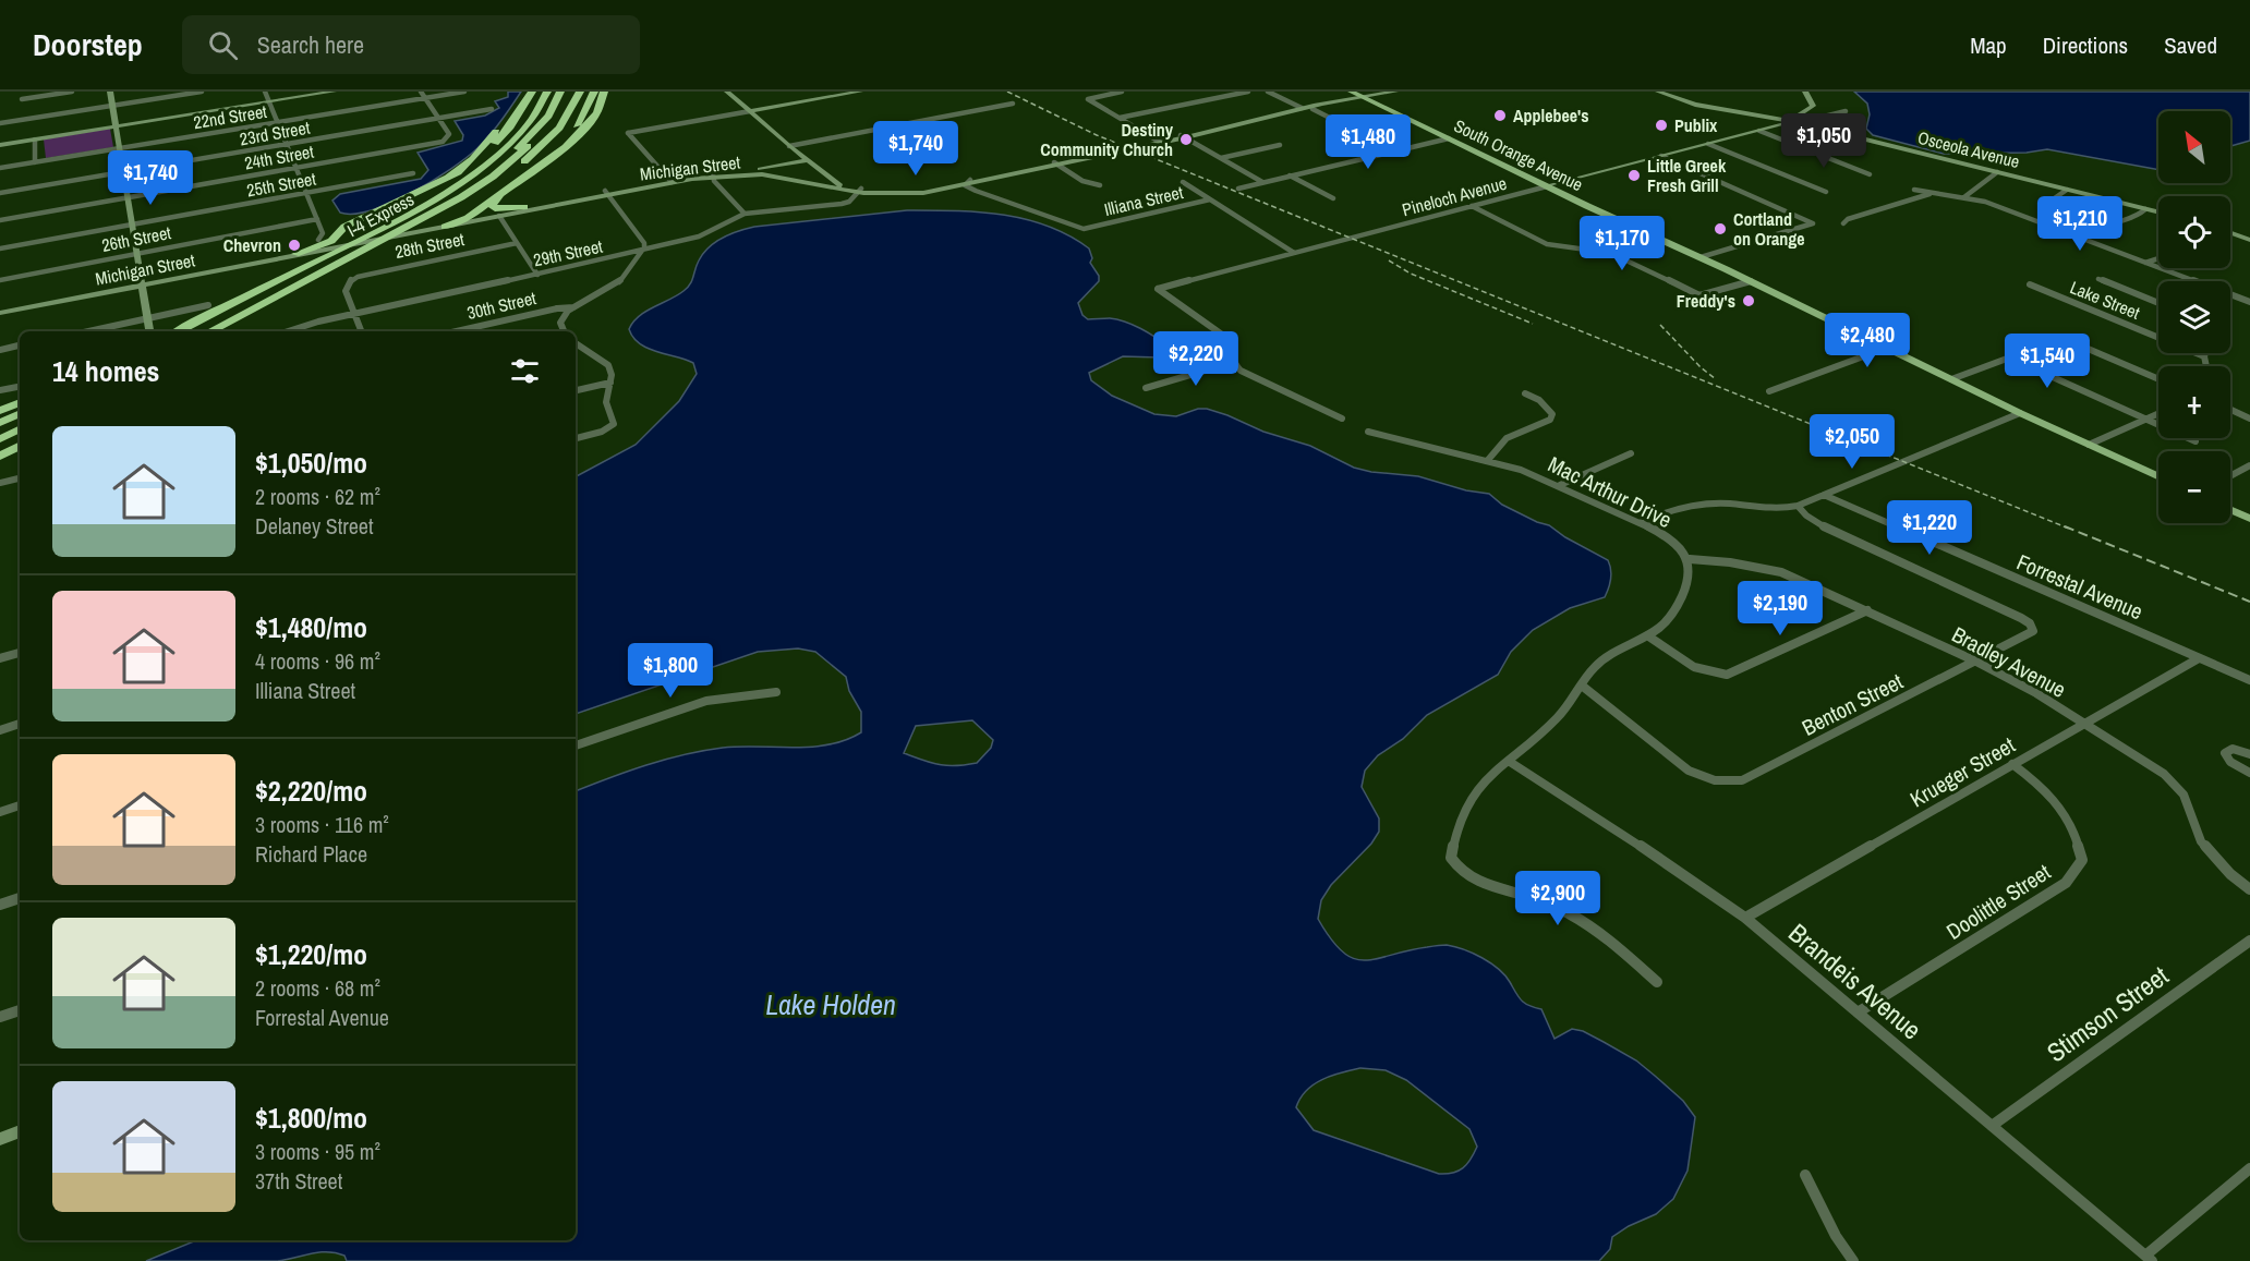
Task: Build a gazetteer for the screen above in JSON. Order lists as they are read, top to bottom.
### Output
{
  "streets": {
    "highway": ["I-4 Express"],
    "main road": ["South Orange Avenue"],
    "street": [
      "22nd Street",
      "23rd Street",
      "Osceola Avenue",
      "24th Street",
      "Michigan Street",
      "25th Street",
      "Pineloch Avenue",
      "Illiana Street",
      "26th Street",
      "28th Street",
      "29th Street",
      "Lake Street",
      "30th Street",
      "Mac Arthur Drive",
      "Forrestal Avenue",
      "Bradley Avenue",
      "Benton Street",
      "Krueger Street",
      "Doolittle Street",
      "Brandeis Avenue",
      "Stimson Street"
    ]
  },
  "crossings": [
    ["23rd Street", "24th Street"],
    ["Osceola Avenue", "Pineloch Avenue"],
    ["South Orange Avenue", "Michigan Street"],
    ["South Orange Avenue", "Pineloch Avenue"],
    ["Michigan Street", "Illiana Street"],
    ["Michigan Street", "I-4 Express"],
    ["Michigan Street", "29th Street"],
    ["28th Street", "29th Street"],
    ["29th Street", "30th Street"],
    ["Mac Arthur Drive", "Bradley Avenue"],
    ["Forrestal Avenue", "Krueger Street"],
    ["Bradley Avenue", "Benton Street"],
    ["Bradley Avenue", "Krueger Street"],
    ["Krueger Street", "Doolittle Street"],
    ["Krueger Street", "Brandeis Avenue"],
    ["Doolittle Street", "Brandeis Avenue"],
    ["Brandeis Avenue", "Stimson Street"]
  ],
  "water": ["Lake Holden"],
  "places": [
    "Applebee's",
    "Publix",
    "Destiny Community Church",
    "Little Greek Fresh Grill",
    "Cortland on Orange",
    "Chevron",
    "Freddy's"
  ],
  "north": "top left",
  "page": {
    "header": "Doorstep",
    "search": "Search here",
    "nav": ["Map", "Directions", "Saved"],
    "map_buttons": ["+", "−"],
    "price": [
      "$1,050",
      "$1,480",
      "$1,740",
      "$1,740",
      "$1,210",
      "$1,170",
      "$2,480",
      "$2,220",
      "$1,540",
      "$2,050",
      "$1,220",
      "$2,190",
      "$1,800",
      "$2,900"
    ],
    "heading": "14 homes",
    "list": [
      {
        "name": "$1,050/mo",
        "note": "2 rooms · 62 m² · Delaney Street"
      },
      {
        "name": "$1,480/mo",
        "note": "4 rooms · 96 m² · Illiana Street"
      },
      {
        "name": "$2,220/mo",
        "note": "3 rooms · 116 m² · Richard Place"
      },
      {
        "name": "$1,220/mo",
        "note": "2 rooms · 68 m² · Forrestal Avenue"
      },
      {
        "name": "$1,800/mo",
        "note": "3 rooms · 95 m² · 37th Street"
      }
    ]
  }
}
